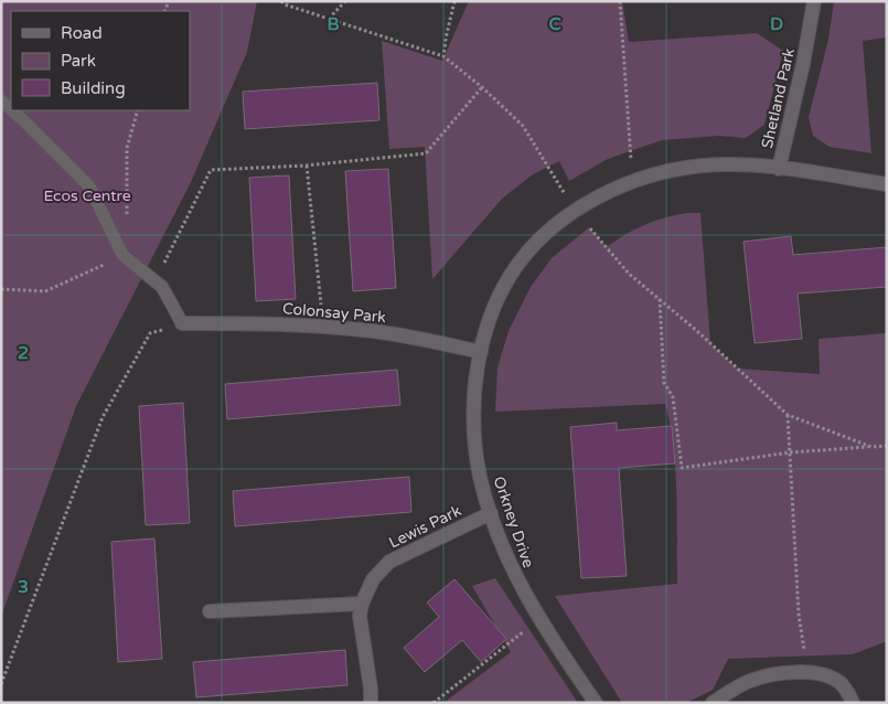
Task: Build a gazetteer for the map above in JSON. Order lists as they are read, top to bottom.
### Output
{
  "streets": {
    "street": [
      "Shetland Park",
      "Colonsay Park",
      "Orkney Drive",
      "Lewis Park"
    ]
  },
  "crossings": [
    ["Shetland Park", "Orkney Drive"],
    ["Colonsay Park", "Orkney Drive"],
    ["Orkney Drive", "Lewis Park"]
  ],
  "parks": ["Ecos Centre"],
  "legend": ["Road", "Park", "Building"],
  "grid": {
    "columns": ["B", "C", "D"],
    "rows": ["2", "3"]
  }
}
